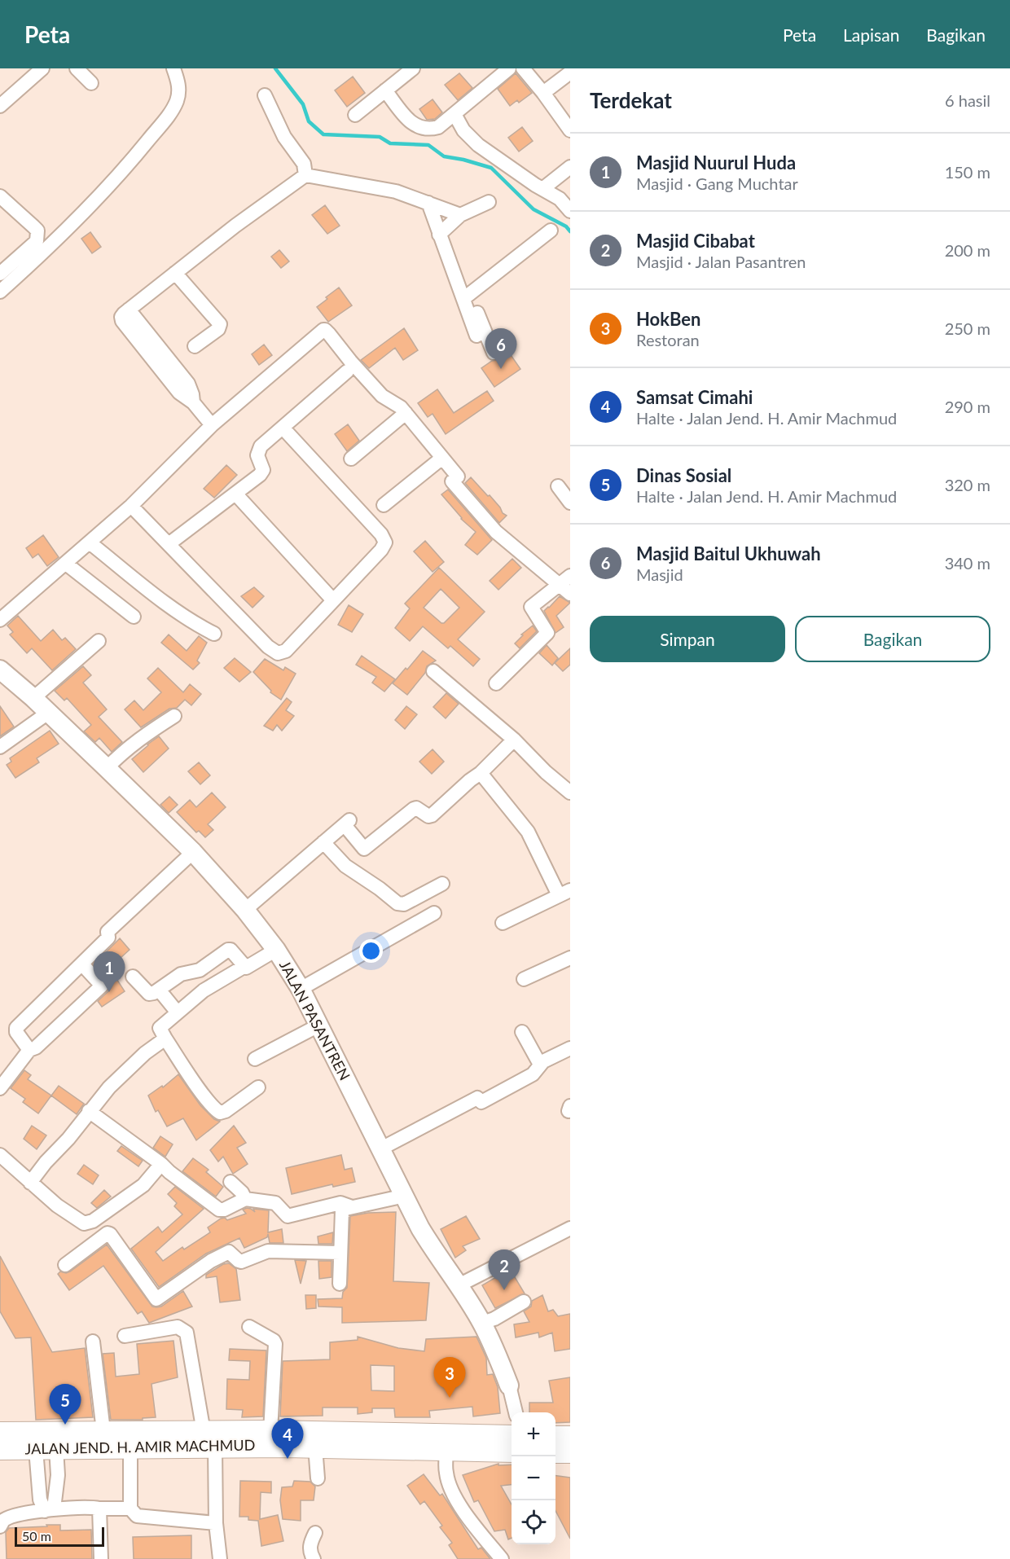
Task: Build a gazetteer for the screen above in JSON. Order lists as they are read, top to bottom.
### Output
{
  "streets": {
    "highway": ["JALAN JEND. H. AMIR MACHMUD"],
    "main road": ["JALAN PASANTREN"]
  },
  "scale_bar": "50 m",
  "page": {
    "header": "Peta",
    "nav": ["Peta", "Lapisan", "Bagikan"],
    "heading": ["Terdekat", "6 hasil"],
    "list": [
      {
        "mark": "1",
        "name": "Masjid Nuurul Huda",
        "note": "Masjid · Gang Muchtar",
        "value": "150 m"
      },
      {
        "mark": "2",
        "name": "Masjid Cibabat",
        "note": "Masjid · Jalan Pasantren",
        "value": "200 m"
      },
      {
        "mark": "3",
        "name": "HokBen",
        "note": "Restoran",
        "value": "250 m"
      },
      {
        "mark": "4",
        "name": "Samsat Cimahi",
        "note": "Halte · Jalan Jend. H. Amir Machmud",
        "value": "290 m"
      },
      {
        "mark": "5",
        "name": "Dinas Sosial",
        "note": "Halte · Jalan Jend. H. Amir Machmud",
        "value": "320 m"
      },
      {
        "mark": "6",
        "name": "Masjid Baitul Ukhuwah",
        "note": "Masjid",
        "value": "340 m"
      }
    ],
    "pins": [
      "6",
      "1",
      "2",
      "3",
      "5",
      "4"
    ],
    "buttons": ["Simpan", "Bagikan"],
    "map_buttons": ["+", "−"],
    "scale": "50 m"
  }
}
